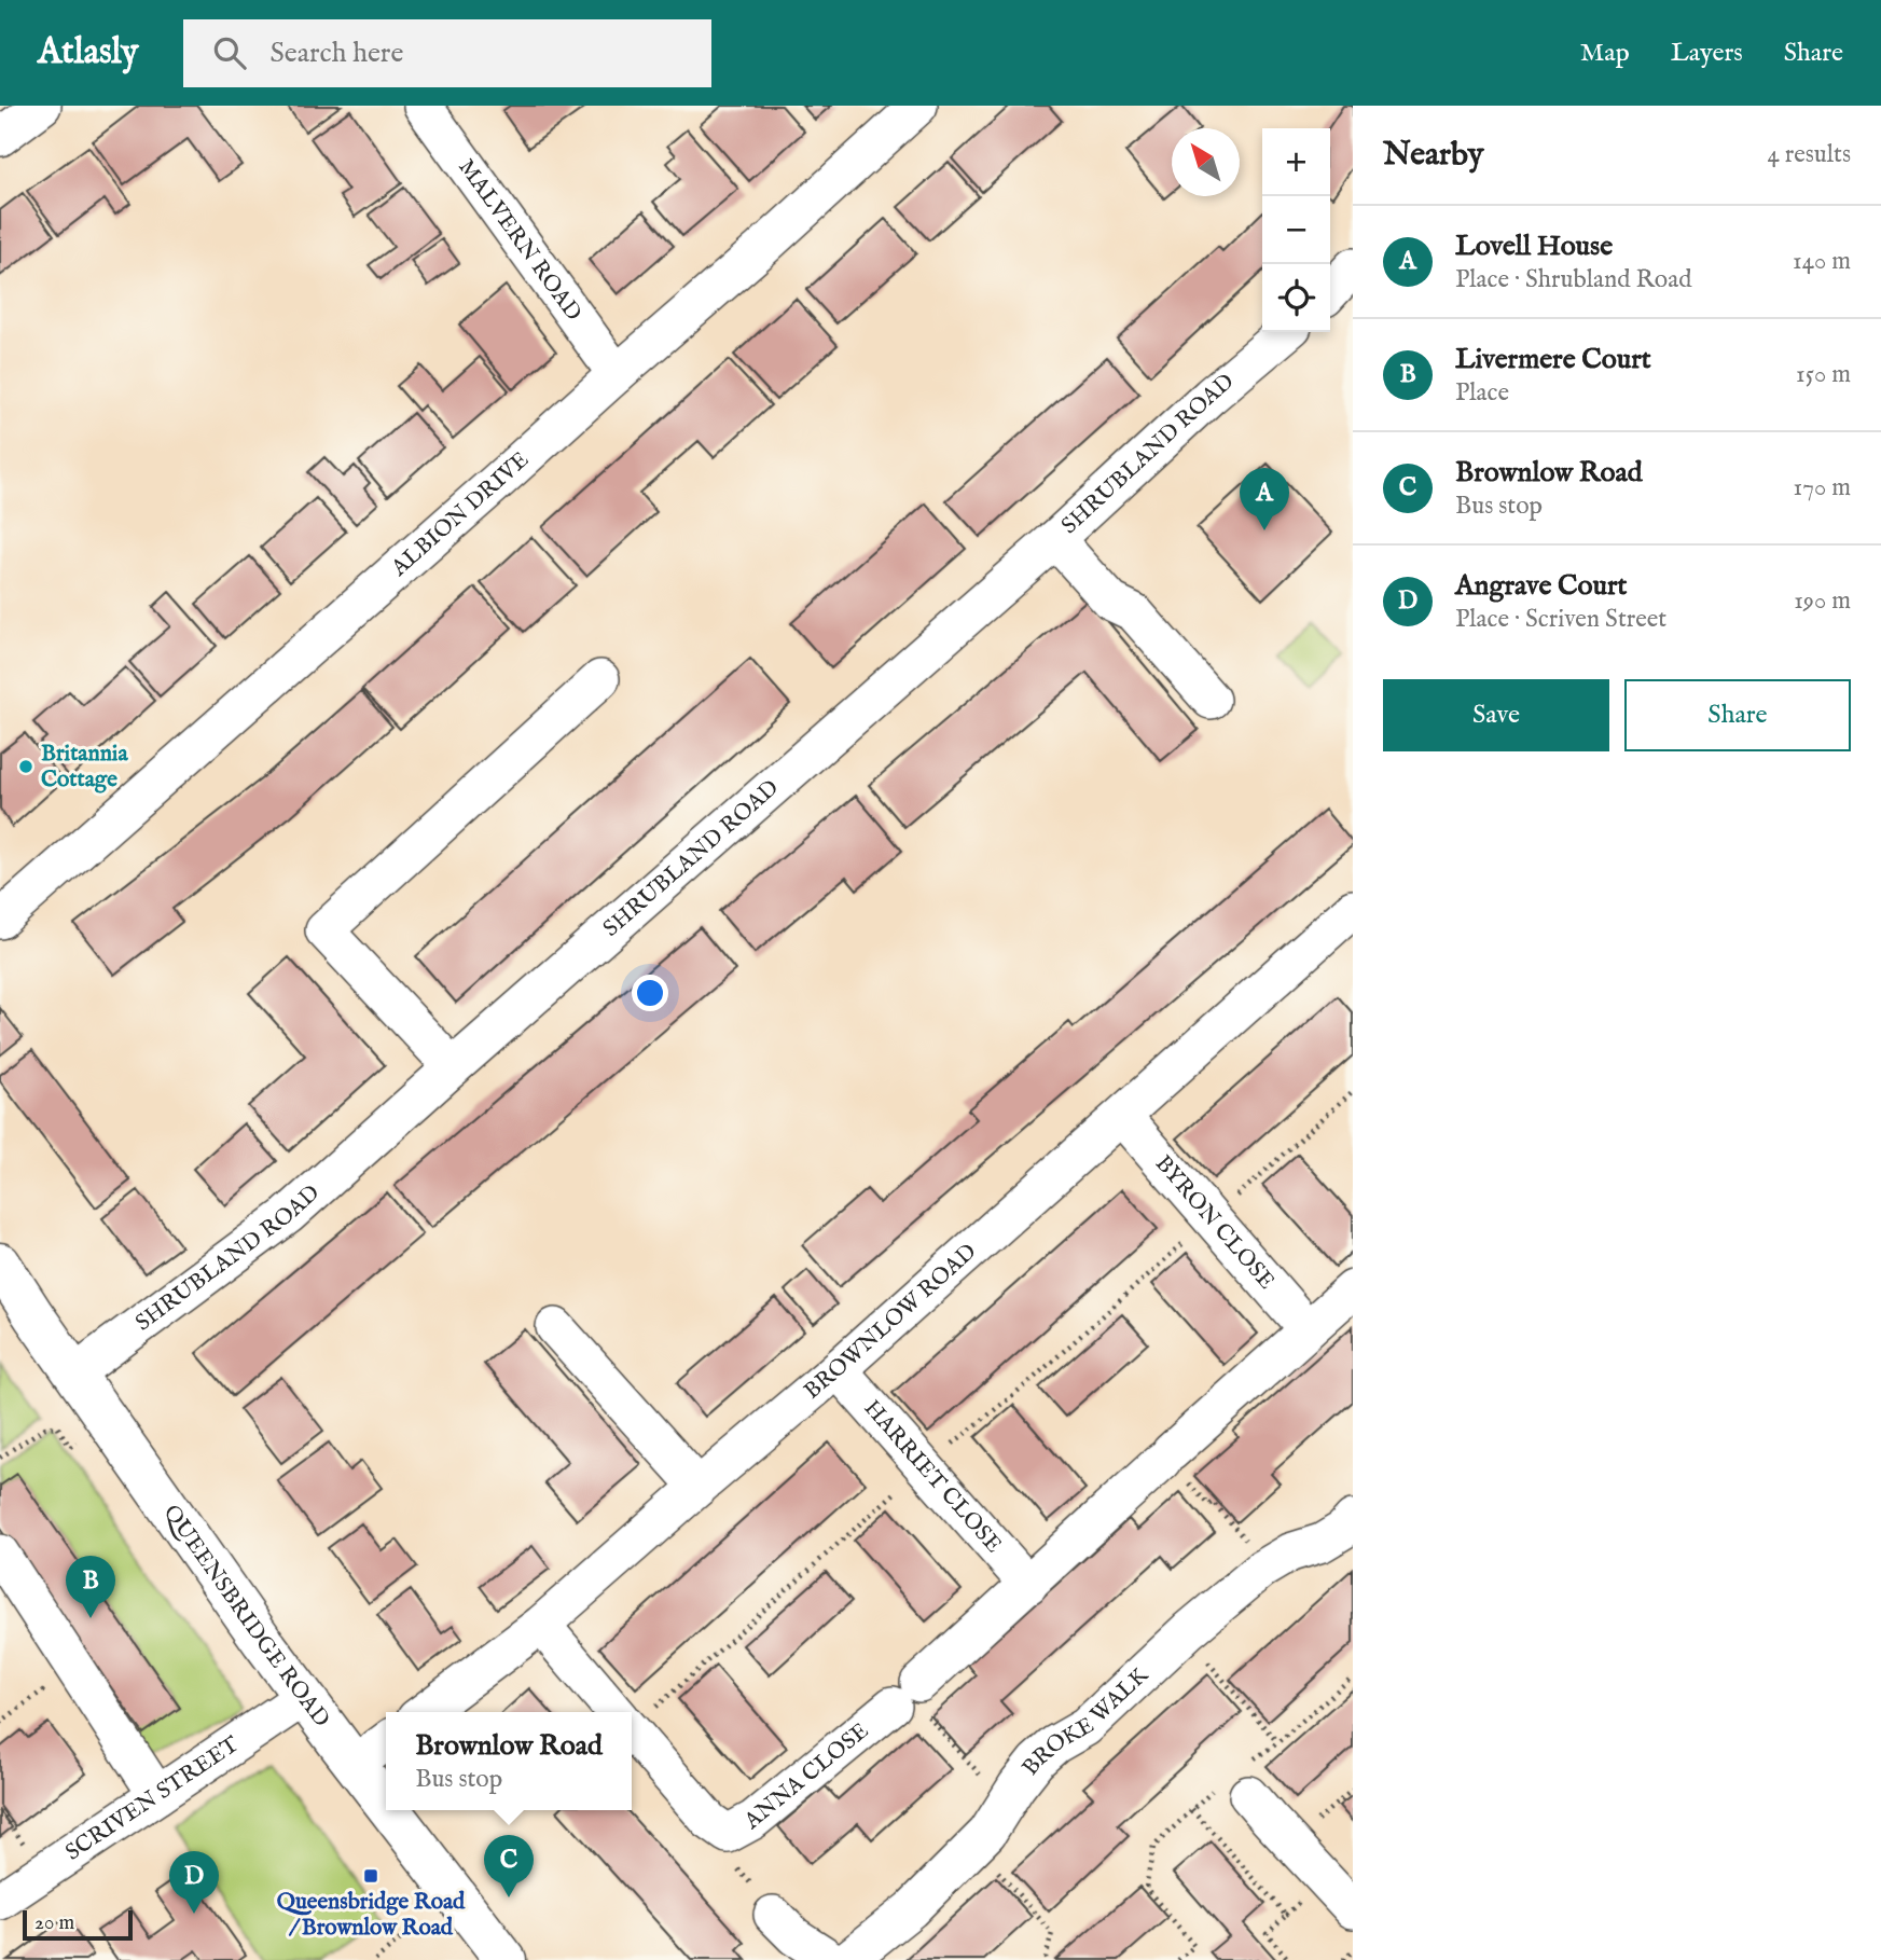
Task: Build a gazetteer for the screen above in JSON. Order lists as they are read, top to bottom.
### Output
{
  "streets": {
    "main road": ["QUEENSBRIDGE ROAD"],
    "street": [
      "MALVERN ROAD",
      "SHRUBLAND ROAD",
      "ALBION DRIVE",
      "BYRON CLOSE",
      "BROWNLOW ROAD",
      "HARRIET CLOSE",
      "BROKE WALK",
      "ANNA CLOSE",
      "SCRIVEN STREET"
    ]
  },
  "crossings": [
    ["MALVERN ROAD", "ALBION DRIVE"],
    ["SHRUBLAND ROAD", "QUEENSBRIDGE ROAD"],
    ["BYRON CLOSE", "BROWNLOW ROAD"],
    ["BROWNLOW ROAD", "HARRIET CLOSE"],
    ["BROWNLOW ROAD", "ANNA CLOSE"],
    ["QUEENSBRIDGE ROAD", "SCRIVEN STREET"]
  ],
  "places": {
    "other": ["Britannia Cottage"],
    "transit": ["Queensbridge Road / Brownlow Road"]
  },
  "scale_bar": "20 m",
  "north": "top left",
  "page": {
    "header": "Atlasly",
    "search": "Search here",
    "nav": ["Map", "Layers", "Share"],
    "heading": ["Nearby", "4 results"],
    "map_buttons": ["+", "−"],
    "list": [
      {
        "mark": "A",
        "name": "Lovell House",
        "note": "Place · Shrubland Road",
        "value": "140 m"
      },
      {
        "mark": "B",
        "name": "Livermere Court",
        "note": "Place",
        "value": "150 m"
      },
      {
        "mark": "C",
        "name": "Brownlow Road",
        "note": "Bus stop",
        "value": "170 m"
      },
      {
        "mark": "D",
        "name": "Angrave Court",
        "note": "Place · Scriven Street",
        "value": "190 m"
      }
    ],
    "pins": [
      "A",
      "B",
      "C",
      "D"
    ],
    "buttons": ["Save", "Share"],
    "popup": ["Brownlow Road", "Bus stop"],
    "scale": "20 m"
  }
}
